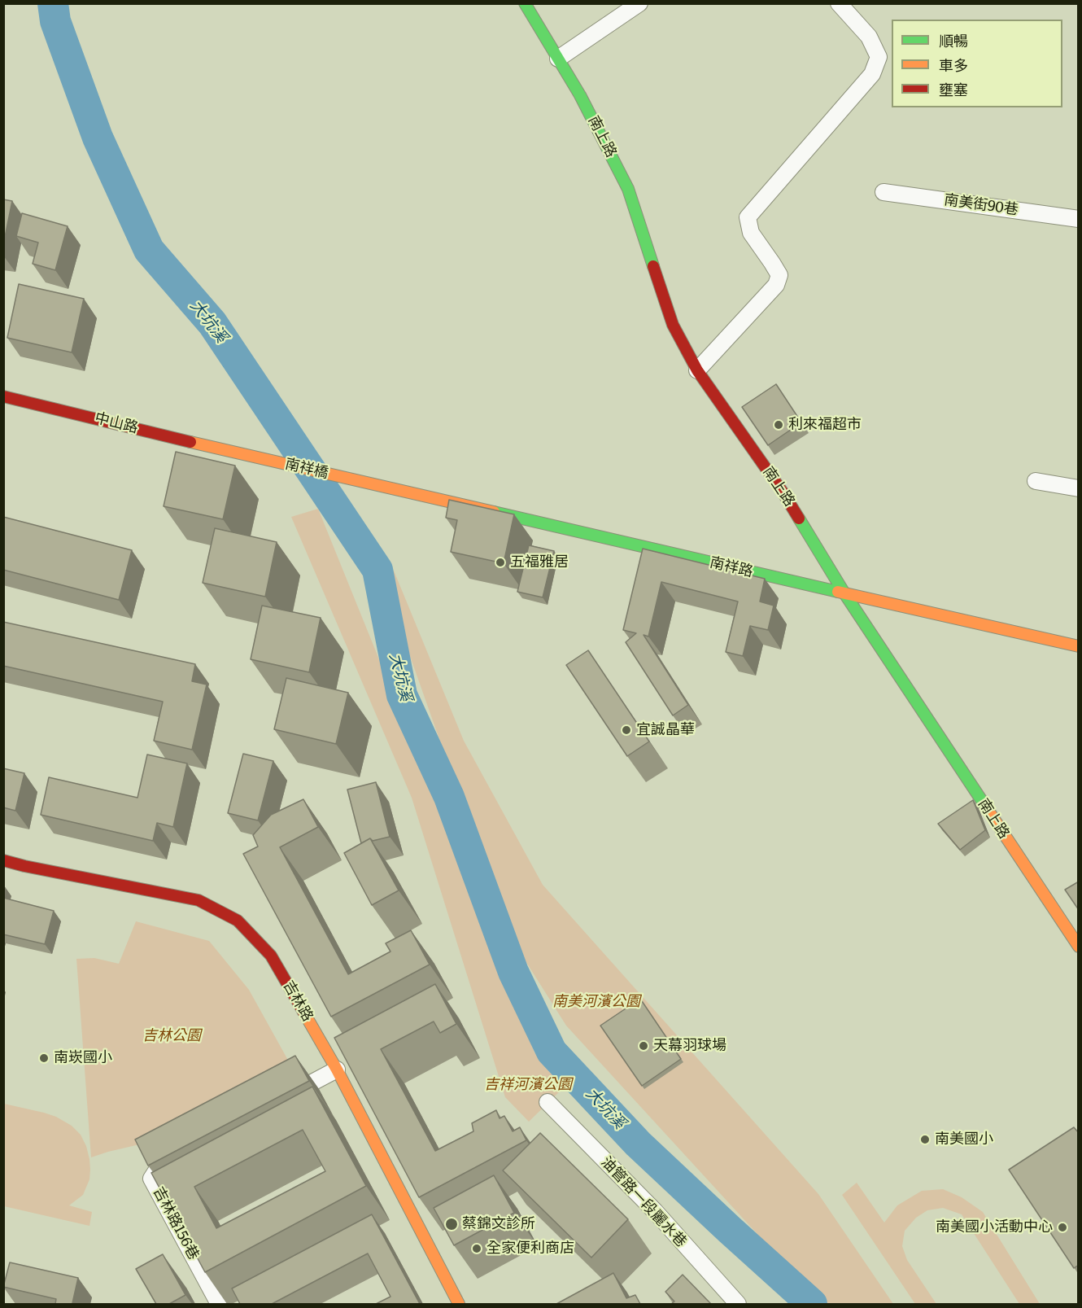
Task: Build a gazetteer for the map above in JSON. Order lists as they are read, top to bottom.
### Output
{
  "streets": {
    "street": [
      "南上路",
      "南美街90巷",
      "中山路",
      "南祥橋",
      "南祥路",
      "吉林路",
      "油管路一段麗水巷",
      "吉林路156巷"
    ]
  },
  "crossings": [
    ["南上路", "南祥路"],
    ["中山路", "南祥橋"],
    ["南祥橋", "南祥路"]
  ],
  "water": ["大坑溪"],
  "parks": ["南美河濱公園", "吉林公園", "吉祥河濱公園"],
  "places": [
    "利來福超市",
    "五福雅居",
    "宜誠晶華",
    "天幕羽球場",
    "南崁國小",
    "南美國小",
    "蔡錦文診所",
    "南美國小活動中心",
    "全家便利商店"
  ],
  "legend": ["順暢", "車多", "壅塞"]
}
